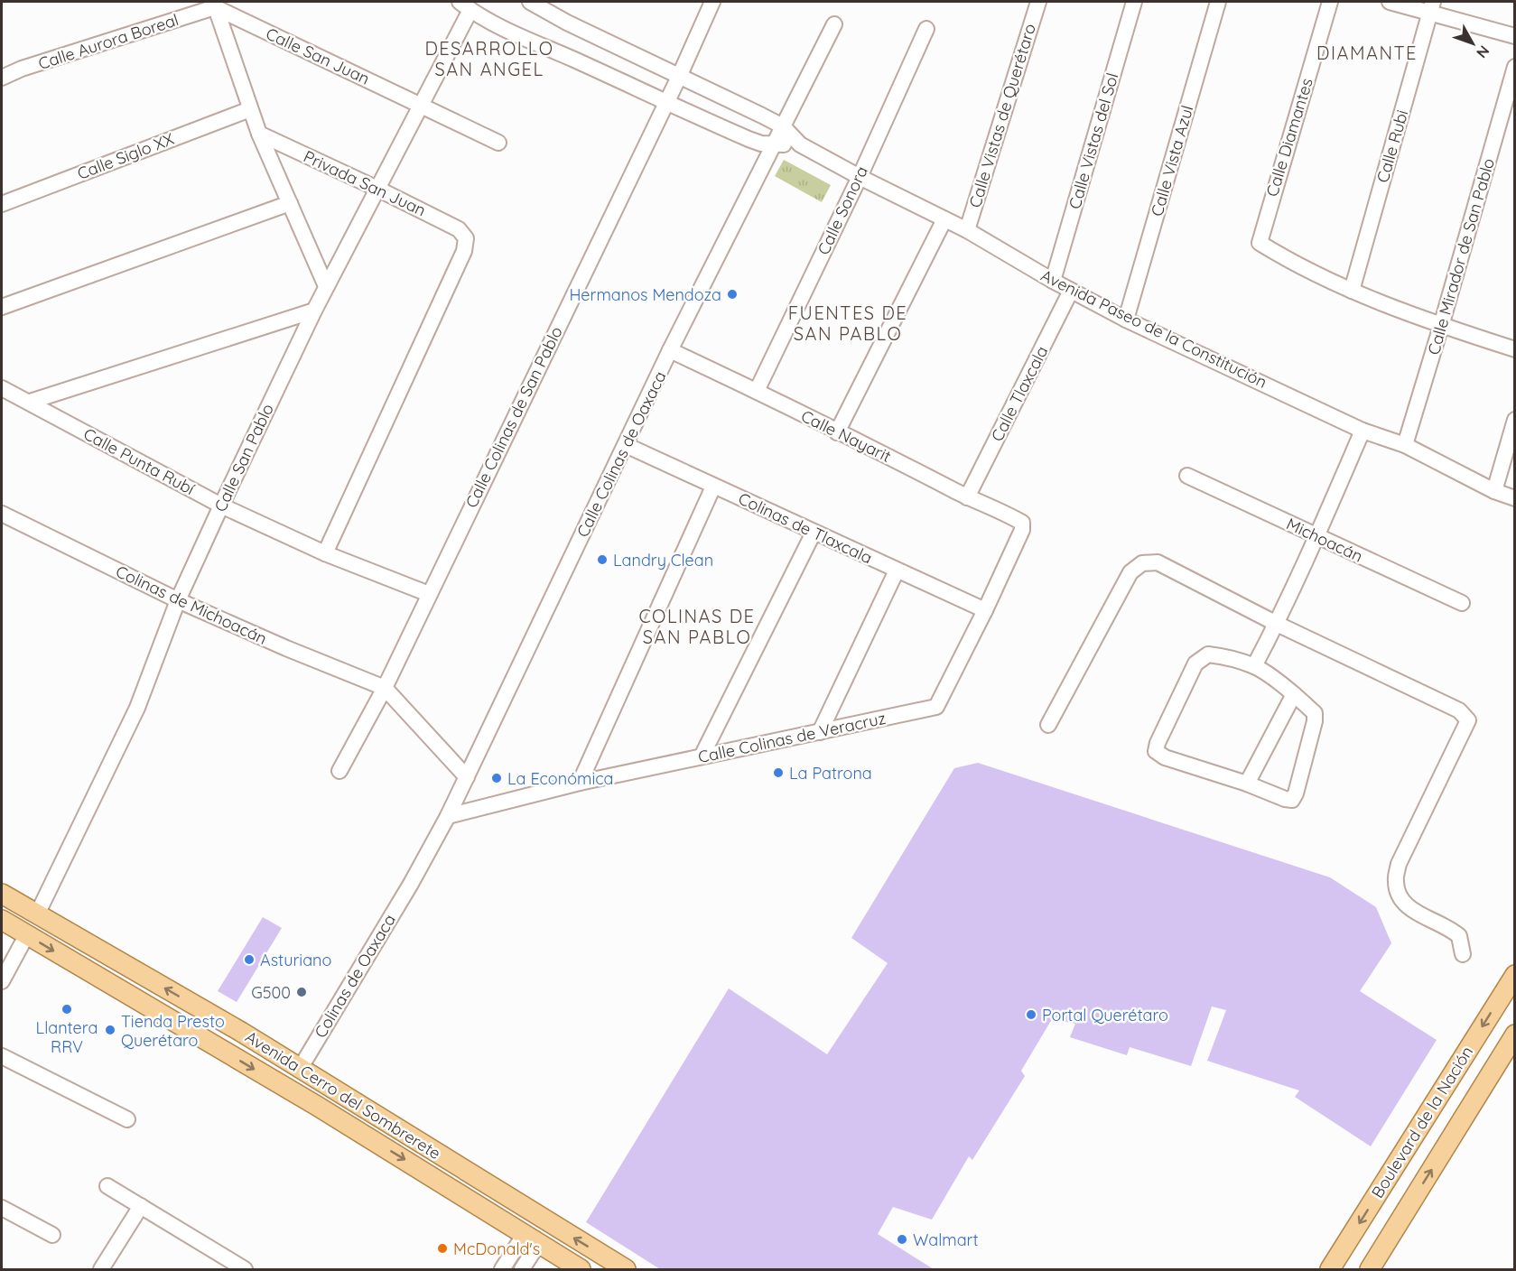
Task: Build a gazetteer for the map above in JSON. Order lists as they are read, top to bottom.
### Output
{
  "streets": {
    "main road": ["Avenida Cerro del Sombrerete", "Boulevard de la Nación"],
    "street": [
      "Calle Aurora Boreal",
      "Calle San Juan",
      "Calle Vistas de Querétaro",
      "Calle Diamantes",
      "Calle Vistas del Sol",
      "Calle Rubi",
      "Calle Siglo XX",
      "Calle Vista Azul",
      "Privada San Juan",
      "Calle Sonora",
      "Calle Mirador de San Pablo",
      "Avenida Paseo de la Constitución",
      "Calle Tlaxcala",
      "Calle Colinas de San Pablo",
      "Calle Nayarit",
      "Calle Colinas de Oaxaca",
      "Calle San Pablo",
      "Calle Punta Rubí",
      "Colinas de Tlaxcala",
      "Michoacán",
      "Colinas de Michoacán",
      "Calle Colinas de Veracruz",
      "Colinas de Oaxaca"
    ]
  },
  "crossings": [
    ["Calle Aurora Boreal", "Calle San Juan"],
    ["Calle San Juan", "Calle San Pablo"],
    ["Calle Vistas de Querétaro", "Avenida Paseo de la Constitución"],
    ["Calle Diamantes", "Calle Rubi"],
    ["Calle Vistas del Sol", "Avenida Paseo de la Constitución"],
    ["Calle Vista Azul", "Avenida Paseo de la Constitución"],
    ["Privada San Juan", "Calle San Pablo"],
    ["Privada San Juan", "Calle Punta Rubí"],
    ["Calle Sonora", "Avenida Paseo de la Constitución"],
    ["Calle Sonora", "Calle Nayarit"],
    ["Calle Mirador de San Pablo", "Avenida Paseo de la Constitución"],
    ["Avenida Paseo de la Constitución", "Calle Tlaxcala"],
    ["Avenida Paseo de la Constitución", "Calle Colinas de Oaxaca"],
    ["Calle Tlaxcala", "Calle Nayarit"],
    ["Calle Colinas de San Pablo", "Calle Punta Rubí"],
    ["Calle Colinas de San Pablo", "Colinas de Michoacán"],
    ["Calle Nayarit", "Calle Colinas de Oaxaca"],
    ["Calle Nayarit", "Calle Colinas de Veracruz"],
    ["Calle Colinas de Oaxaca", "Colinas de Tlaxcala"],
    ["Calle Colinas de Oaxaca", "Calle Colinas de Veracruz"],
    ["Calle Colinas de Oaxaca", "Colinas de Oaxaca"],
    ["Calle San Pablo", "Calle Punta Rubí"],
    ["Calle San Pablo", "Colinas de Michoacán"],
    ["Calle San Pablo", "Avenida Cerro del Sombrerete"],
    ["Colinas de Tlaxcala", "Calle Colinas de Veracruz"],
    ["Colinas de Oaxaca", "Avenida Cerro del Sombrerete"]
  ],
  "districts": [
    "DESARROLLO SAN ANGEL",
    "DIAMANTE",
    "FUENTES DE SAN PABLO",
    "COLINAS DE SAN PABLO"
  ],
  "places": [
    "Hermanos Mendoza",
    "Landry Clean",
    "La Patrona",
    "La Económica",
    "Asturiano",
    "G500",
    "Llantera RRV",
    "Portal Querétaro",
    "Tienda Presto Querétaro",
    "Walmart",
    "McDonald's"
  ],
  "north": "bottom right"
}
